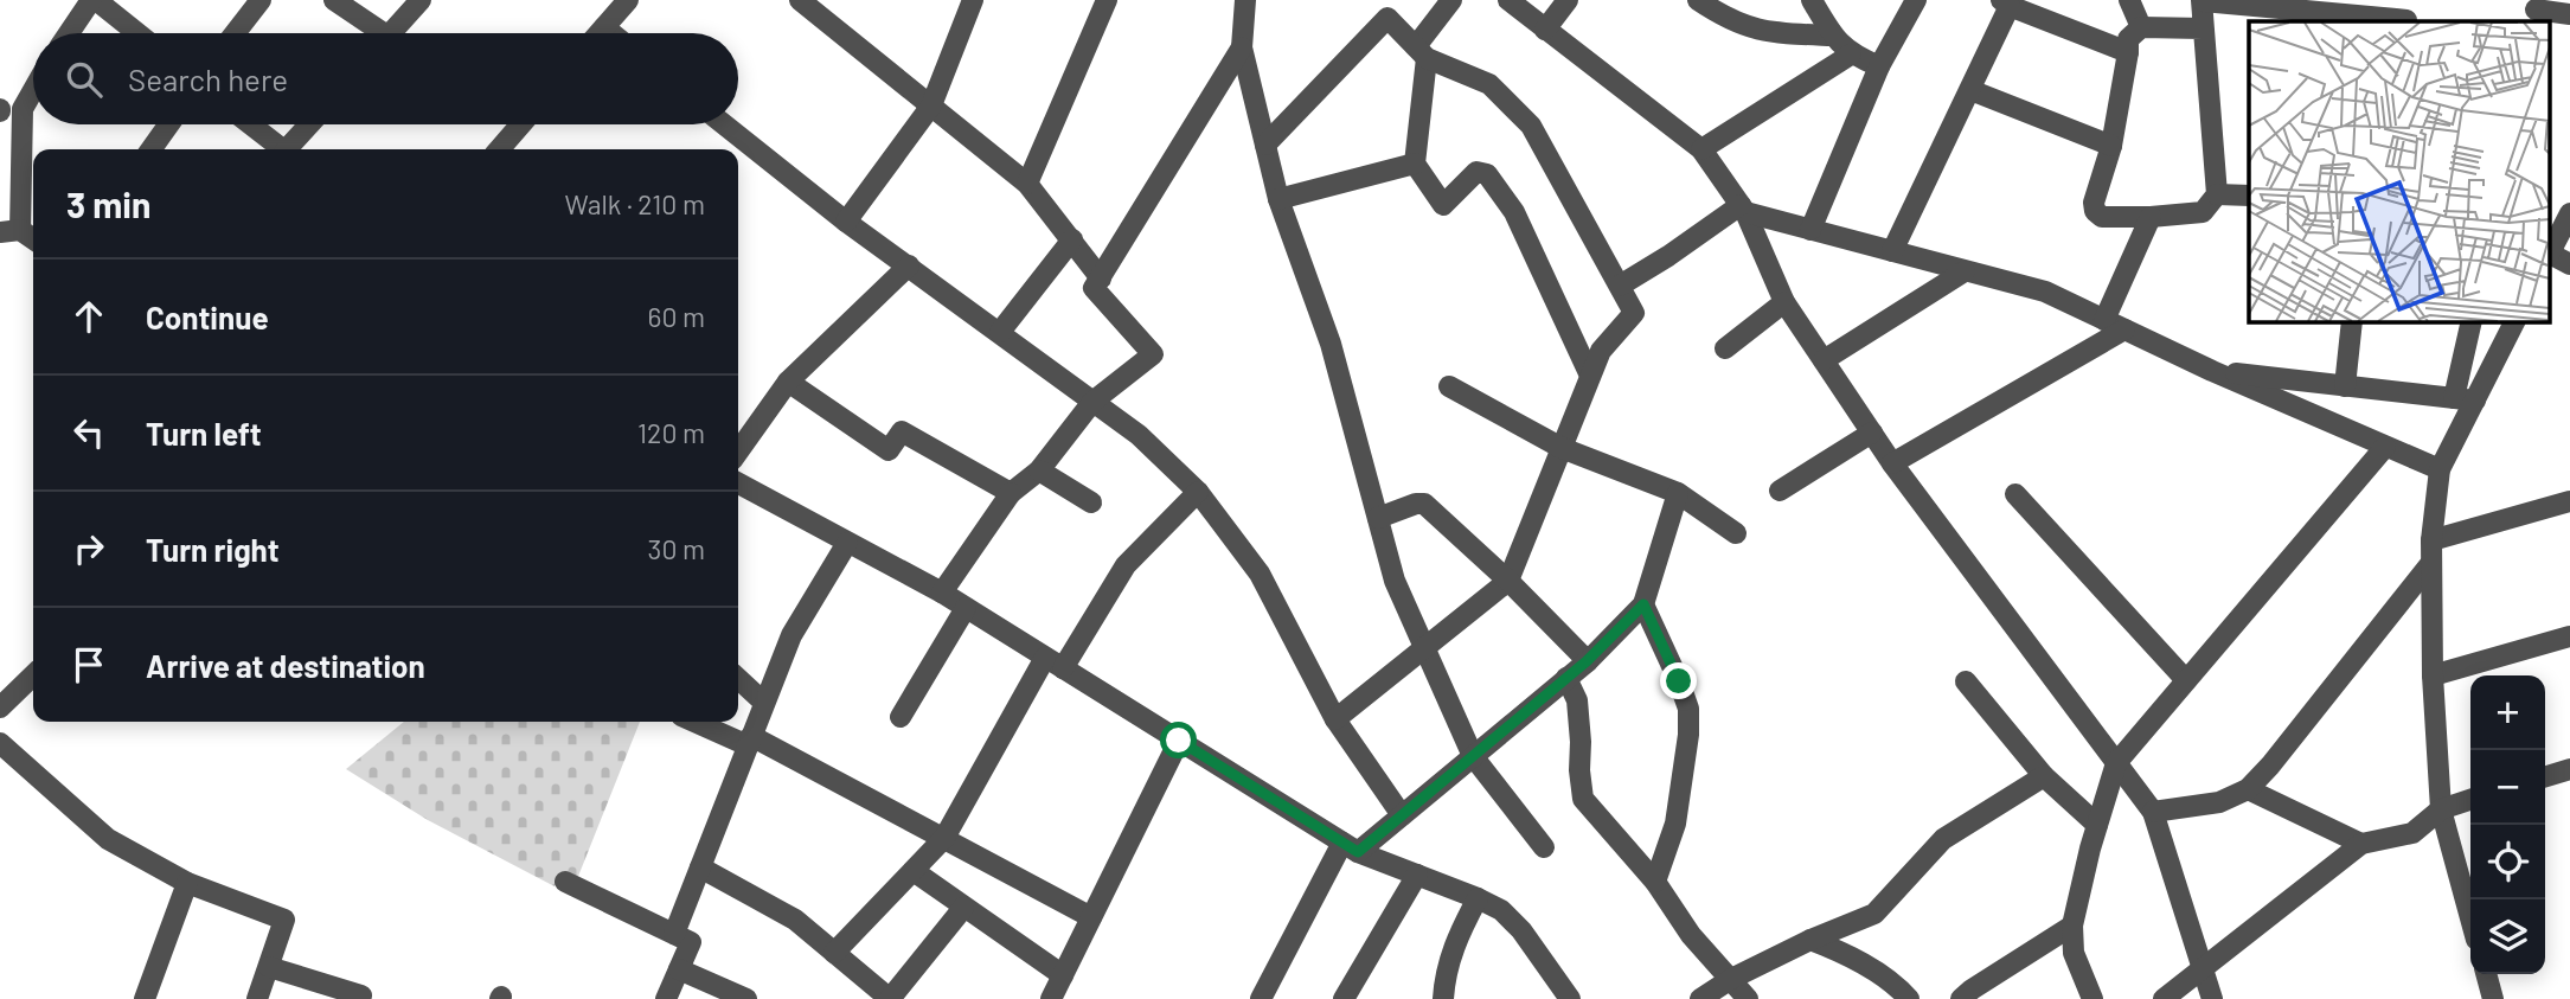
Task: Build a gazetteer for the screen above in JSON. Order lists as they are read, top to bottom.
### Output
{
  "page": {
    "search": "Search here",
    "heading": ["3 min", "Walk · 210 m"],
    "list": [
      ["Continue", "60 m"],
      ["Turn left", "120 m"],
      ["Turn right", "30 m"],
      "Arrive at destination"
    ],
    "map_buttons": ["+", "−"]
  }
}
